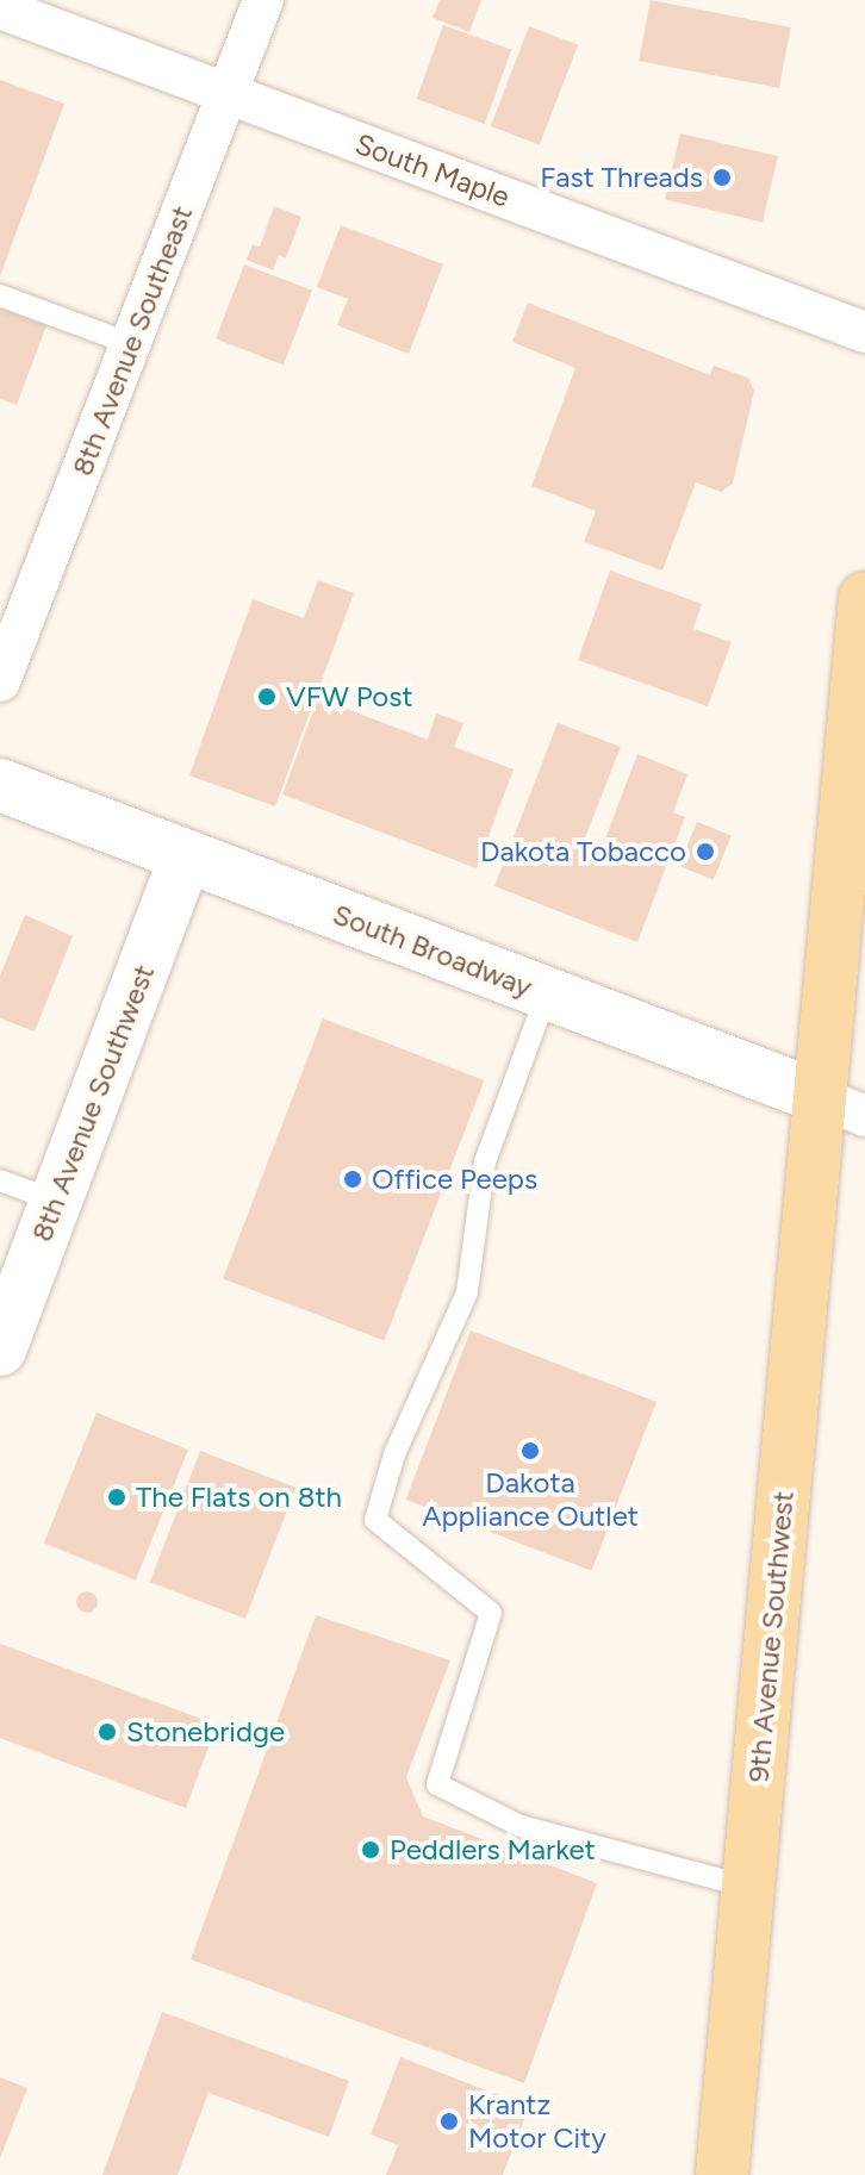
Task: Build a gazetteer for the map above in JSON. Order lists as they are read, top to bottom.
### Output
{
  "streets": {
    "main road": ["9th Avenue Southwest"],
    "street": [
      "South Maple",
      "8th Avenue Southeast",
      "South Broadway",
      "8th Avenue Southwest"
    ]
  },
  "crossings": [
    ["South Maple", "8th Avenue Southeast"],
    ["South Broadway", "8th Avenue Southwest"],
    ["South Broadway", "9th Avenue Southwest"]
  ],
  "places": [
    "Fast Threads",
    "VFW Post",
    "Dakota Tobacco",
    "Office Peeps",
    "Dakota Appliance Outlet",
    "The Flats on 8th",
    "Stonebridge",
    "Peddlers Market",
    "Krantz Motor City"
  ]
}
